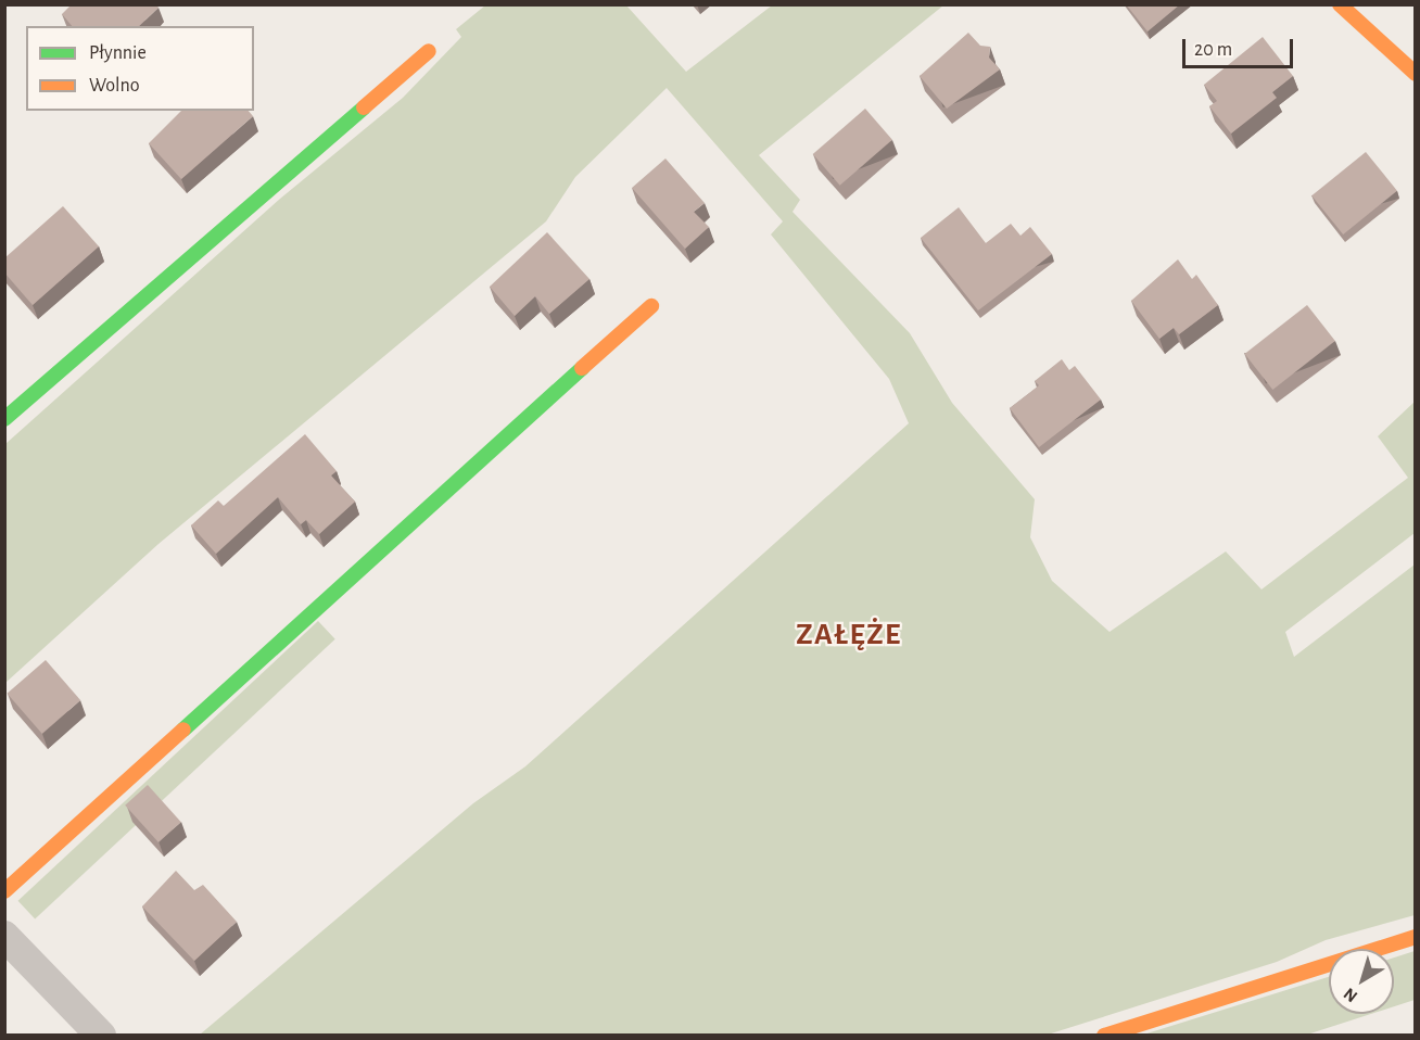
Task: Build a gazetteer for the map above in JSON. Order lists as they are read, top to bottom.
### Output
{
  "districts": ["ZAŁĘŻE"],
  "legend": ["Płynnie", "Wolno"],
  "scale_bar": "20 m",
  "north": "bottom left"
}
